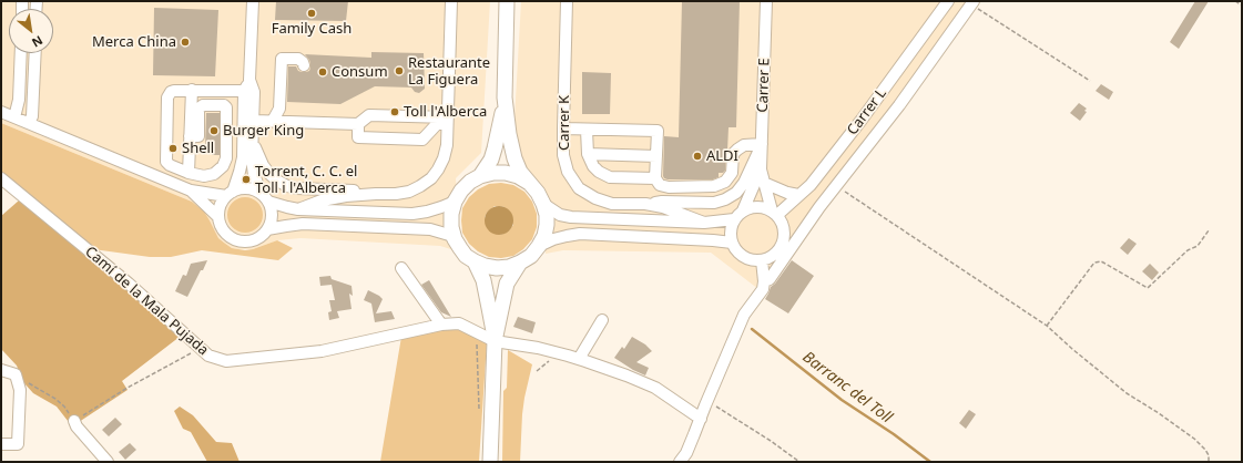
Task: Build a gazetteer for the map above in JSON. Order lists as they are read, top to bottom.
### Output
{
  "streets": {
    "street": [
      "Carrer E",
      "Carrer L",
      "Carrer K",
      "Camí de la Mala Pujada"
    ]
  },
  "water": ["Barranc del Toll"],
  "places": [
    "Family Cash",
    "Merca China",
    "Restaurante La Figuera",
    "Consum",
    "Toll l'Alberca",
    "Burger King",
    "Shell",
    "ALDI",
    "Torrent, C. C. el Toll i l'Alberca"
  ],
  "north": "bottom right"
}
